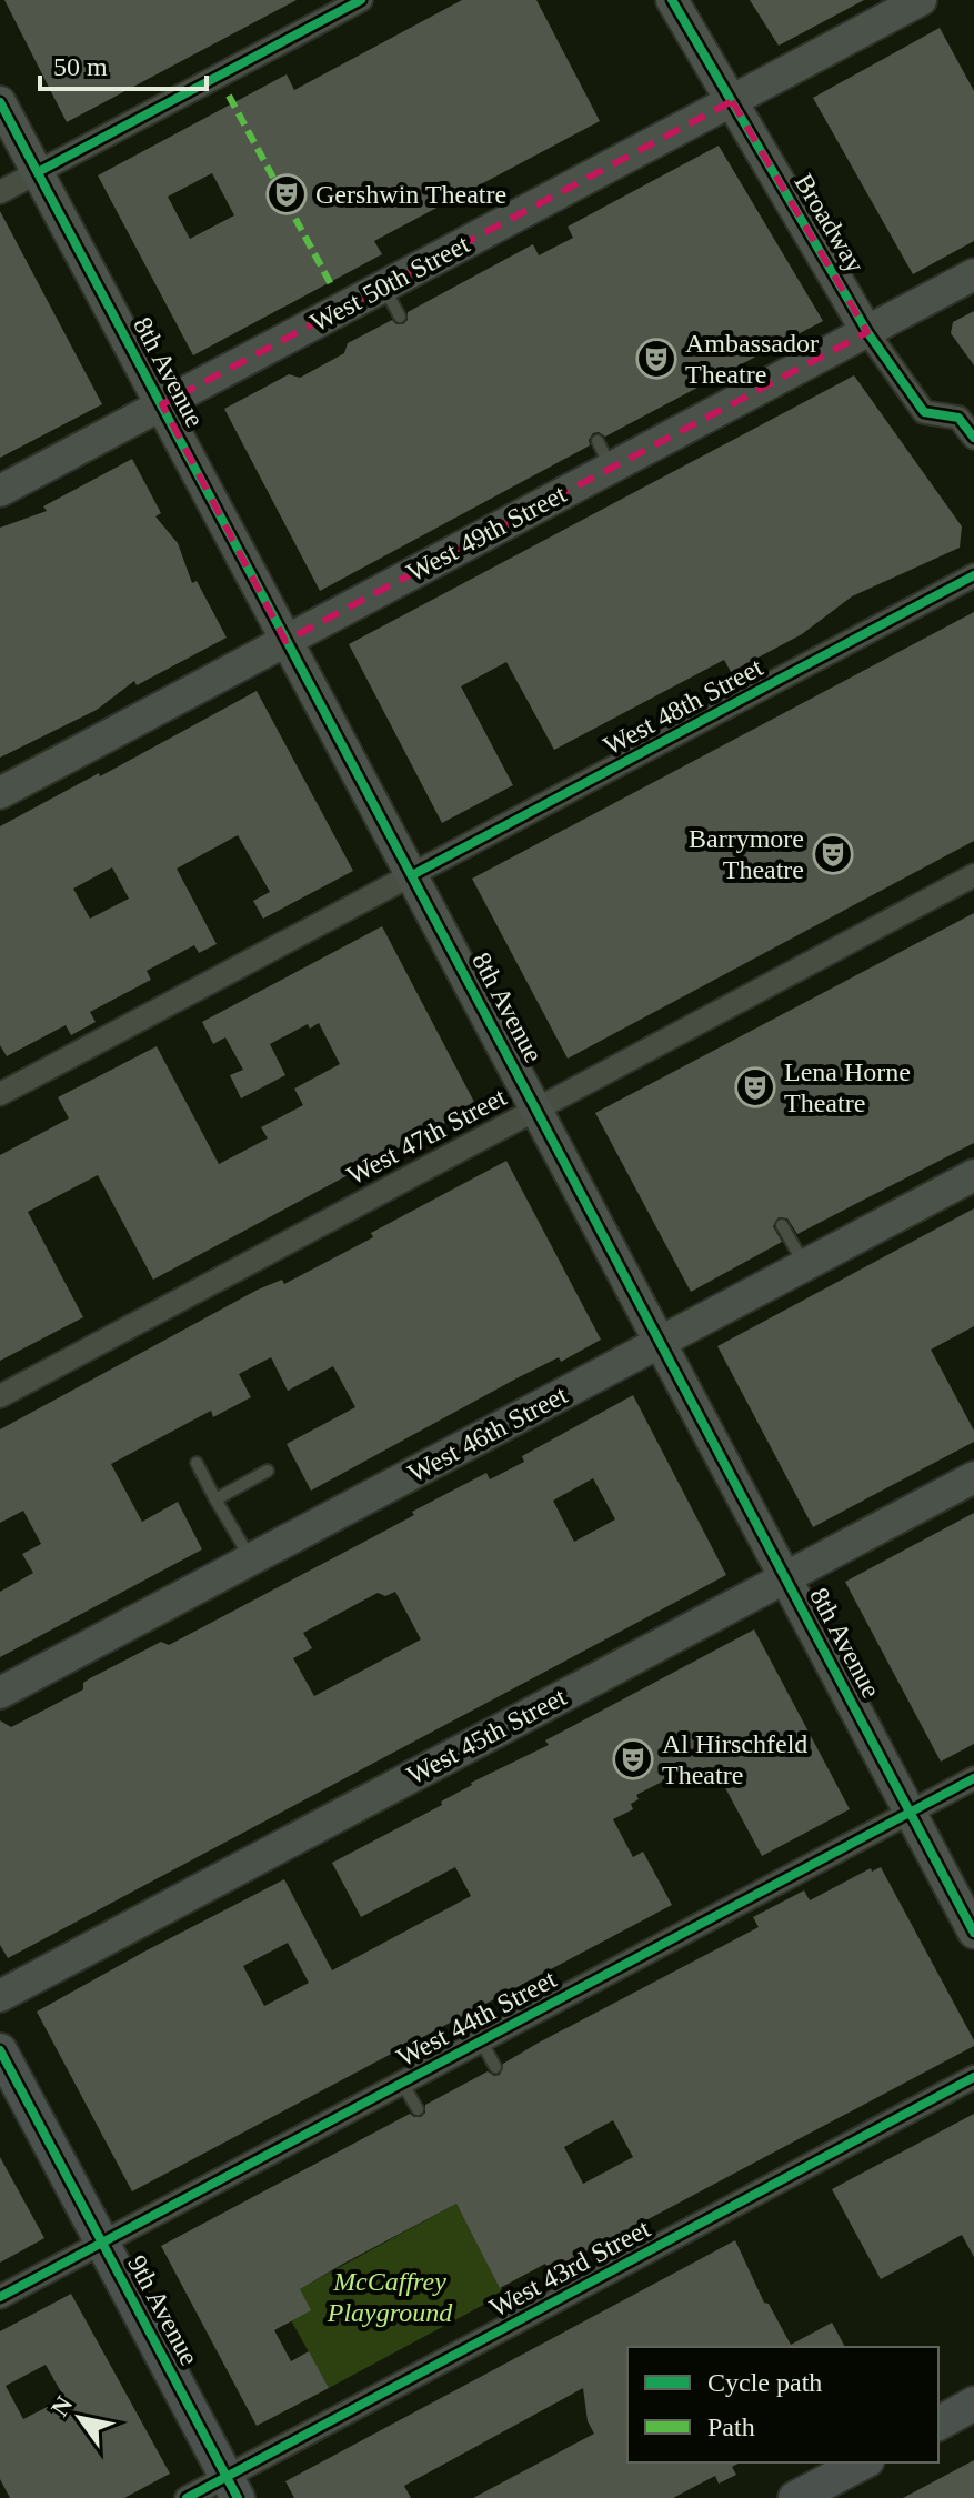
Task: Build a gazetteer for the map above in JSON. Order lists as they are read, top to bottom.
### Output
{
  "streets": {
    "main road": [
      "Broadway",
      "West 50th Street",
      "8th Avenue",
      "West 49th Street",
      "West 46th Street",
      "West 45th Street",
      "9th Avenue"
    ],
    "street": [
      "West 48th Street",
      "West 47th Street",
      "West 44th Street",
      "West 43rd Street"
    ]
  },
  "crossings": [
    ["Broadway", "West 50th Street"],
    ["Broadway", "West 49th Street"],
    ["West 50th Street", "8th Avenue"],
    ["8th Avenue", "West 49th Street"],
    ["8th Avenue", "West 48th Street"],
    ["8th Avenue", "West 47th Street"],
    ["8th Avenue", "West 46th Street"],
    ["8th Avenue", "West 45th Street"],
    ["8th Avenue", "West 44th Street"],
    ["West 44th Street", "9th Avenue"],
    ["West 43rd Street", "9th Avenue"]
  ],
  "parks": ["McCaffrey Playground"],
  "places": {
    "theatre": [
      "Gershwin Theatre",
      "Ambassador Theatre",
      "Barrymore Theatre",
      "Lena Horne Theatre",
      "Al Hirschfeld Theatre"
    ]
  },
  "legend": ["Cycle path", "Path"],
  "scale_bar": "50 m",
  "north": "top left"
}
